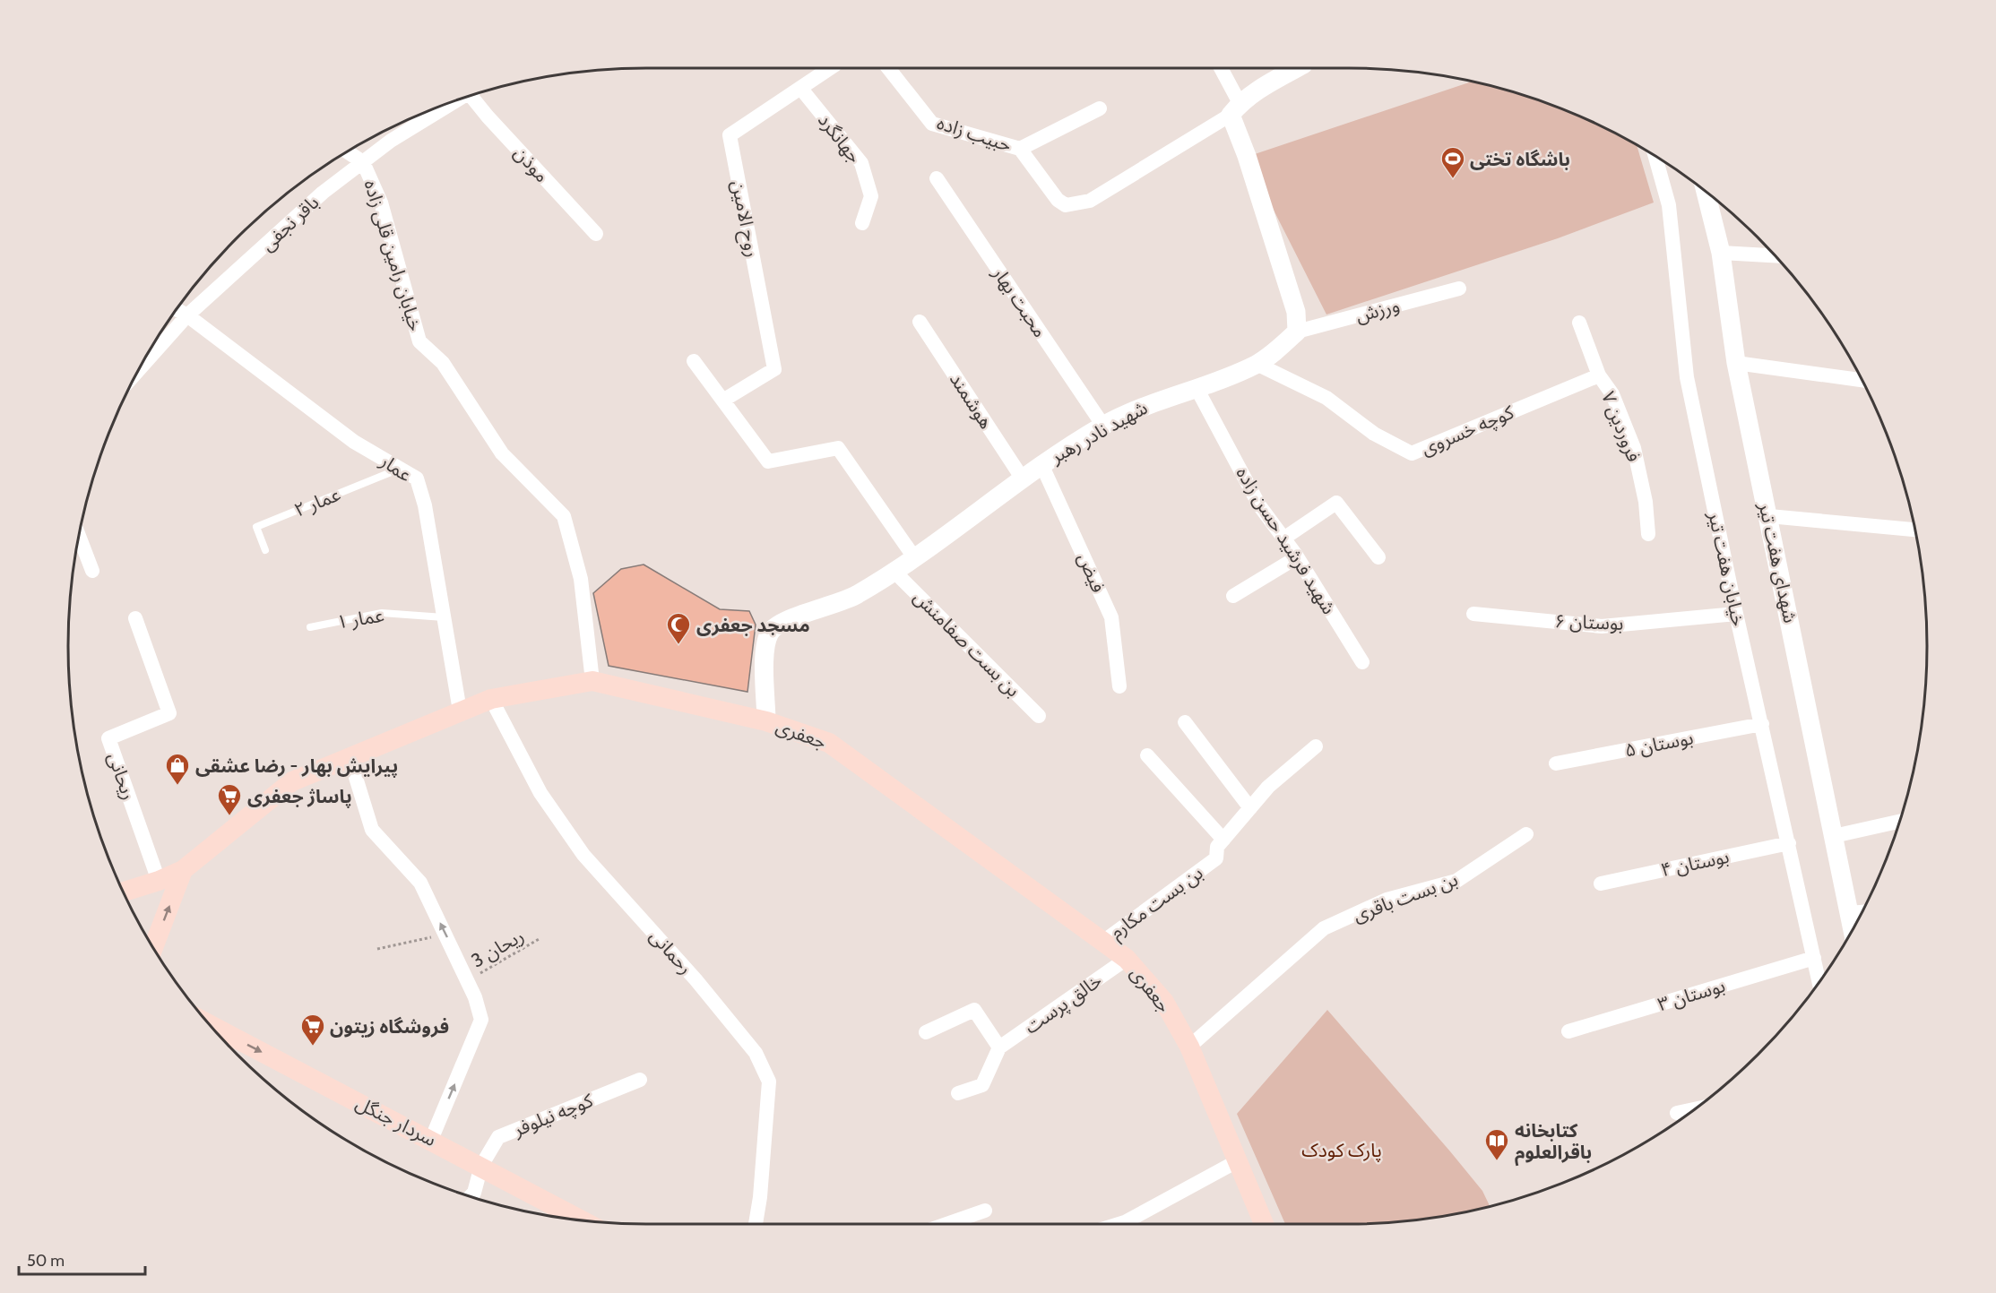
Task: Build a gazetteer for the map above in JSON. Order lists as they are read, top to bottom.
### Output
{
  "streets": {
    "main road": ["جعفری", "سردار جنگل"],
    "street": [
      "حبیب زاده",
      "جهانگرد",
      "موذن",
      "روح الامین",
      "باقر نجفی",
      "خیابان رامین قلی زاده",
      "محبت بهار",
      "ورزش",
      "هوشمند",
      "فروردین ۷",
      "کوچه خسروی",
      "شهید نادر رهبر",
      "عمار",
      "شهید فرشید حسن زاده",
      "شهدای هفت تیر",
      "خیابان هفت تیر",
      "فیض",
      "بوستان ۶",
      "بن بست صفامنش",
      "بوستان ۵",
      "ریحانی",
      "بوستان ۴",
      "بن بست باقری",
      "بن بست مکارم",
      "رحمانی",
      "بوستان ۳",
      "خالق پرست",
      "کوچه نیلوفر"
    ],
    "lane": ["عمار ۲", "عمار ۱"],
    "path": ["ریحان 3"]
  },
  "crossings": [
    ["جهانگرد", "روح الامین"],
    ["باقر نجفی", "خیابان رامین قلی زاده"],
    ["باقر نجفی", "عمار"],
    ["خیابان رامین قلی زاده", "جعفری"],
    ["محبت بهار", "شهید نادر رهبر"],
    ["ورزش", "شهید نادر رهبر"],
    ["هوشمند", "شهید نادر رهبر"],
    ["فروردین ۷", "کوچه خسروی"],
    ["کوچه خسروی", "شهید نادر رهبر"],
    ["شهید نادر رهبر", "شهید فرشید حسن زاده"],
    ["شهید نادر رهبر", "فیض"],
    ["شهید نادر رهبر", "بن بست صفامنش"],
    ["شهید نادر رهبر", "جعفری"],
    ["عمار", "عمار ۲"],
    ["عمار", "عمار ۱"],
    ["عمار", "جعفری"],
    ["خیابان هفت تیر", "بوستان ۶"],
    ["خیابان هفت تیر", "بوستان ۵"],
    ["خیابان هفت تیر", "بوستان ۴"],
    ["خیابان هفت تیر", "بوستان ۳"],
    ["جعفری", "ریحانی"],
    ["جعفری", "بن بست باقری"],
    ["جعفری", "بن بست مکارم"],
    ["جعفری", "رحمانی"],
    ["جعفری", "خالق پرست"],
    ["کوچه نیلوفر", "سردار جنگل"]
  ],
  "one_way": ["سردار جنگل"],
  "parks": ["پارک کودک"],
  "places": {
    "sports": ["باشگاه تختی"],
    "mosque": ["مسجد جعفری"],
    "shop": ["پیرایش بهار - رضا عشقی"],
    "supermarket": ["پاساژ جعفری", "فروشگاه زیتون"],
    "library": ["کتابخانه باقرالعلوم"]
  },
  "scale_bar": "50 m"
}
